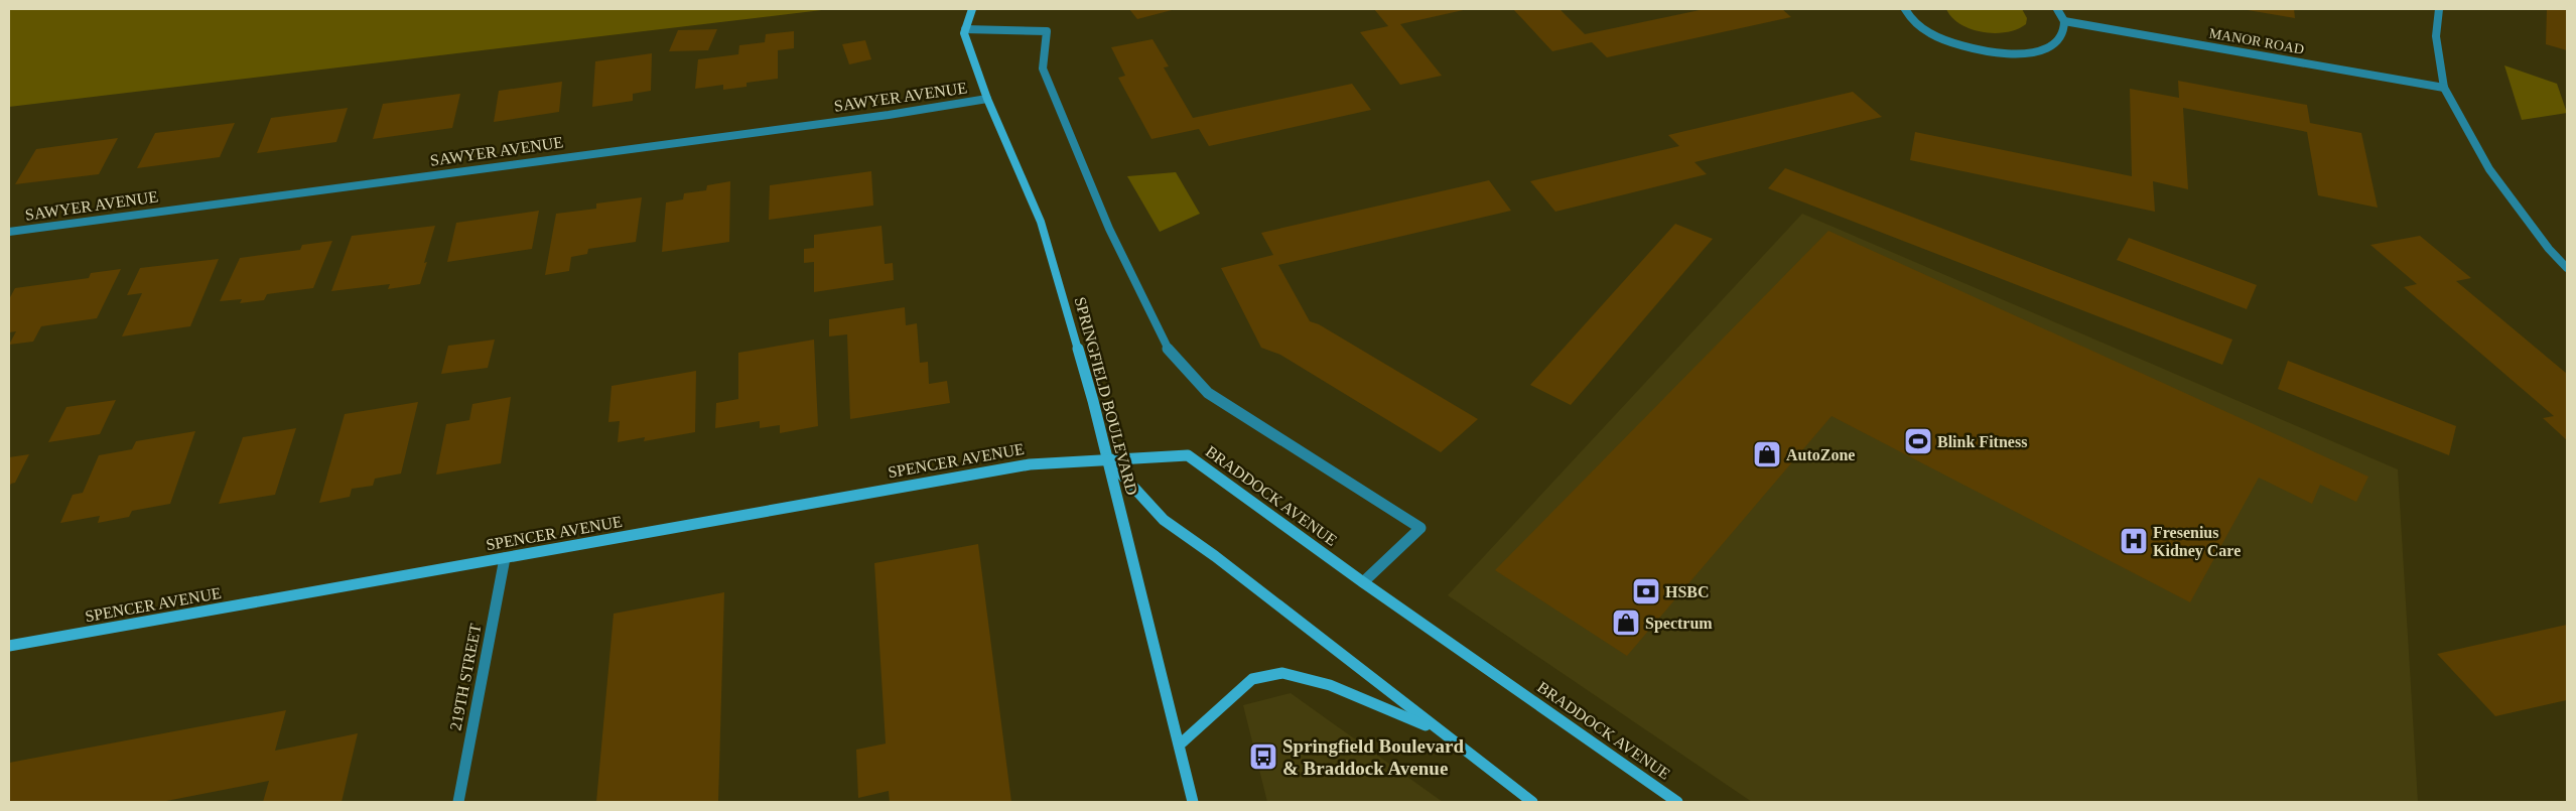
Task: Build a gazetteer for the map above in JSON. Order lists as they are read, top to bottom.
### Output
{
  "streets": {
    "street": [
      "MANOR ROAD",
      "SAWYER AVENUE",
      "SPRINGFIELD BOULEVARD",
      "SPENCER AVENUE",
      "BRADDOCK AVENUE",
      "219TH STREET"
    ]
  },
  "crossings": [
    ["SAWYER AVENUE", "SPRINGFIELD BOULEVARD"],
    ["SPRINGFIELD BOULEVARD", "SPENCER AVENUE"],
    ["SPRINGFIELD BOULEVARD", "BRADDOCK AVENUE"],
    ["SPENCER AVENUE", "BRADDOCK AVENUE"],
    ["SPENCER AVENUE", "219TH STREET"]
  ],
  "places": {
    "sports": ["Blink Fitness"],
    "shop": ["AutoZone", "Spectrum"],
    "hospital": ["Fresenius Kidney Care"],
    "bank": ["HSBC"],
    "bus stop": ["Springfield Boulevard & Braddock Avenue"]
  }
}
